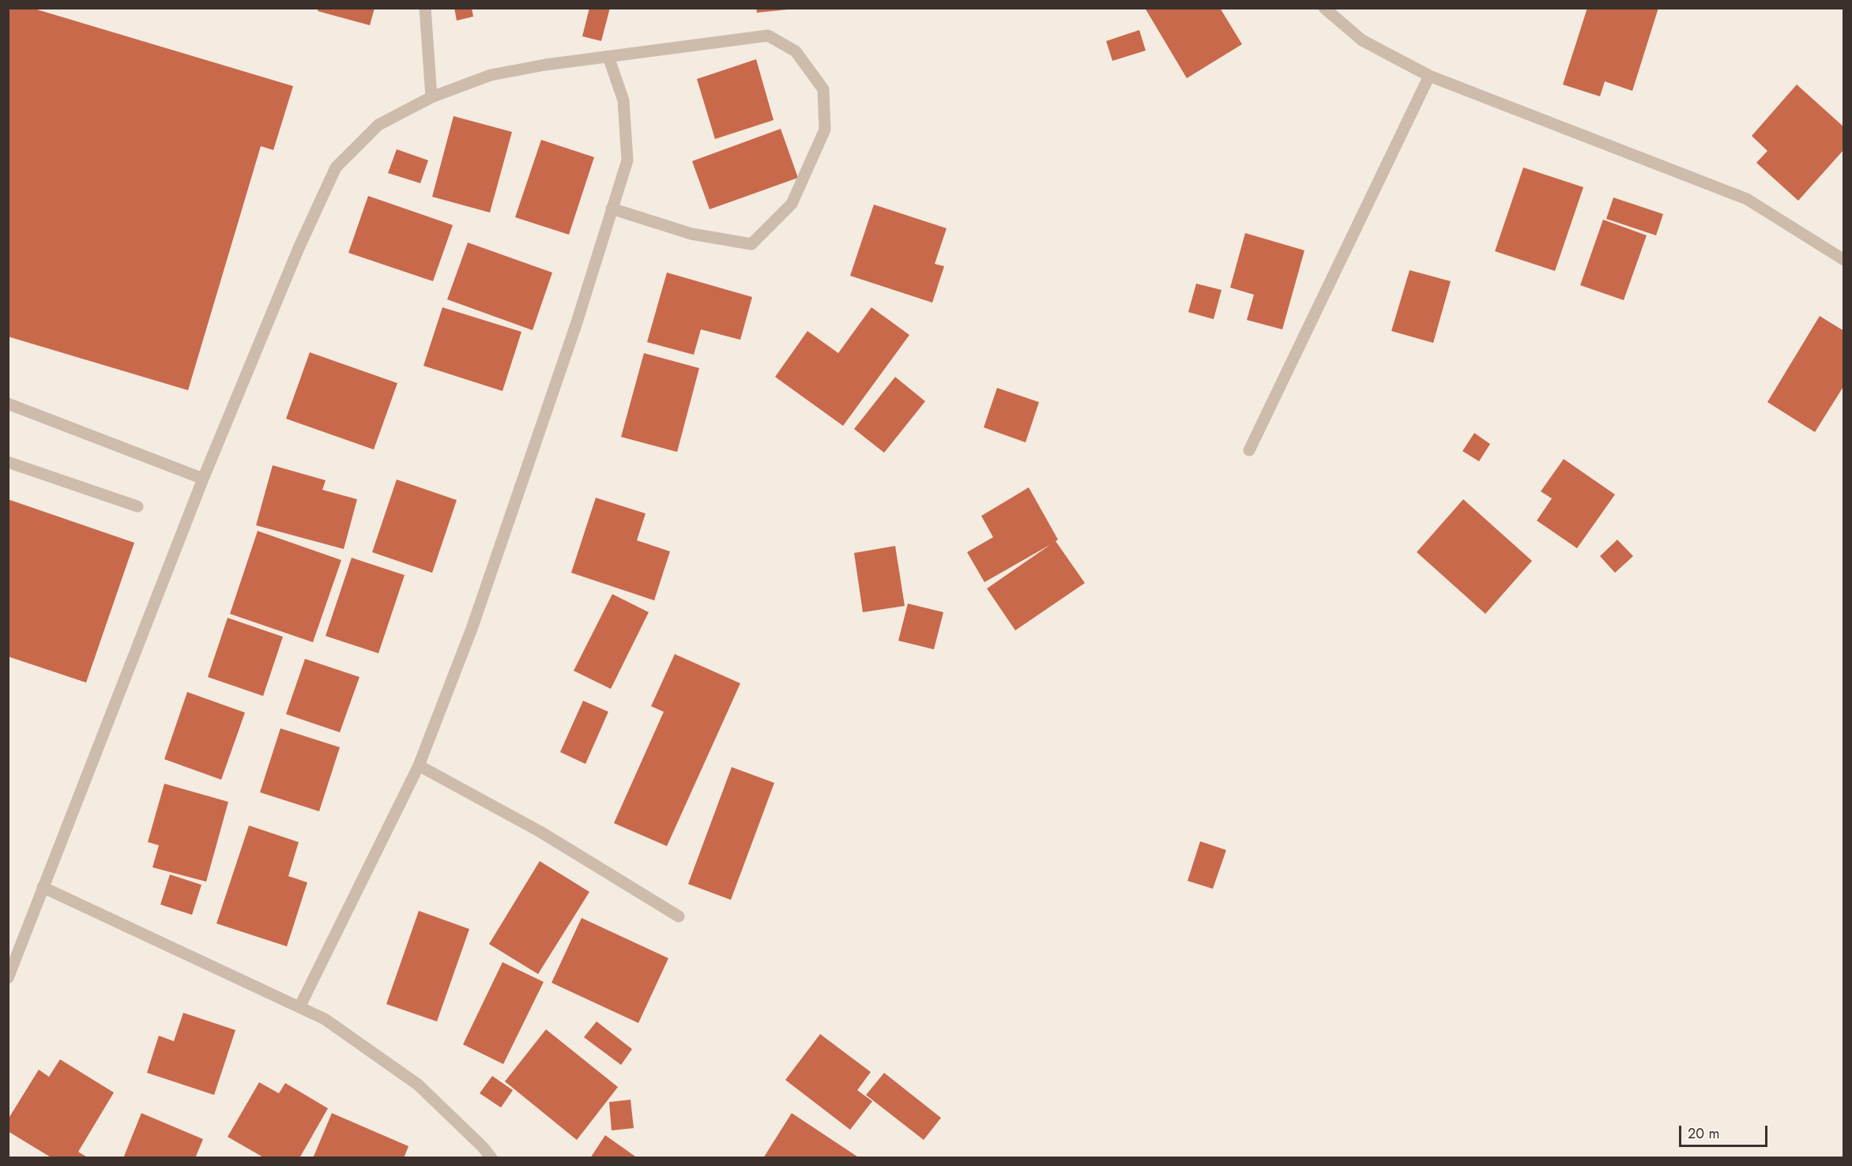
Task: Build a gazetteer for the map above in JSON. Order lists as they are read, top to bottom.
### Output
{
  "scale_bar": "20 m"
}
